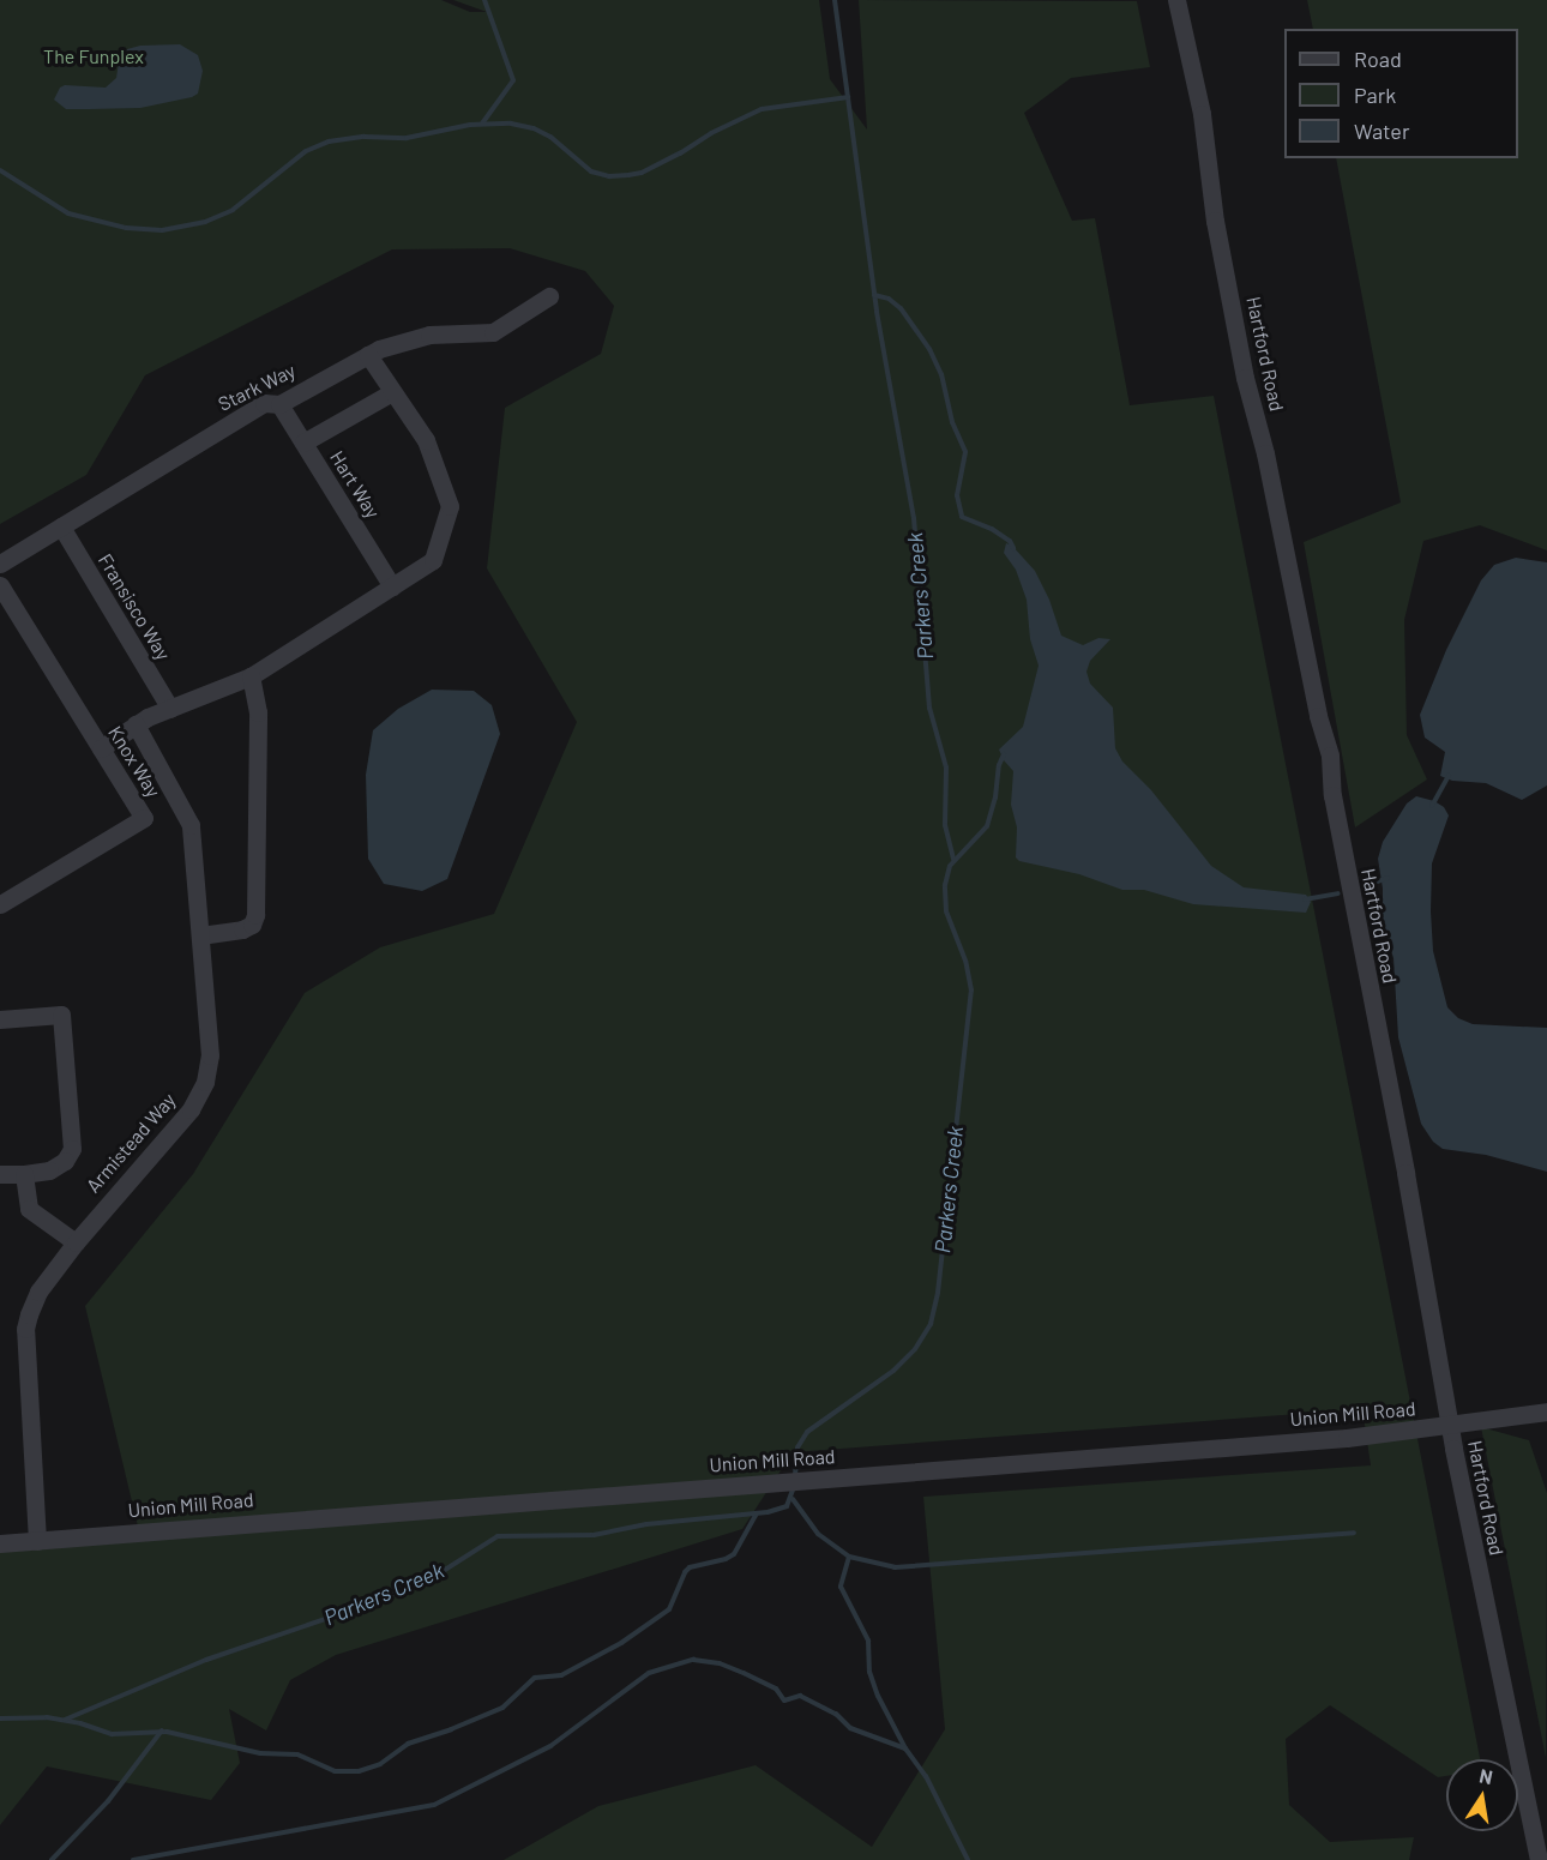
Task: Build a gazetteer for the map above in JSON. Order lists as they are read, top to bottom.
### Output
{
  "streets": {
    "street": [
      "Hartford Road",
      "Stark Way",
      "Hart Way",
      "Fransisco Way",
      "Knox Way",
      "Armistead Way",
      "Union Mill Road"
    ]
  },
  "crossings": [
    ["Hartford Road", "Union Mill Road"],
    ["Stark Way", "Hart Way"],
    ["Stark Way", "Fransisco Way"],
    ["Armistead Way", "Union Mill Road"]
  ],
  "water": ["Parkers Creek"],
  "parks": ["The Funplex"],
  "legend": ["Road", "Park", "Water"],
  "north": "top"
}
